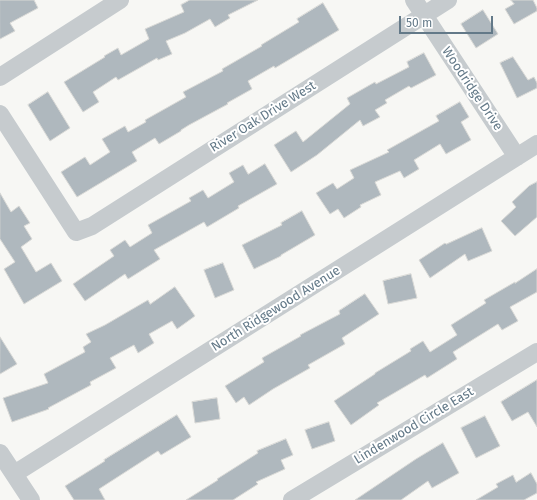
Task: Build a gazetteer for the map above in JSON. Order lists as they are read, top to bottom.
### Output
{
  "streets": {
    "street": [
      "Woodridge Drive",
      "River Oak Drive West",
      "North Ridgewood Avenue",
      "Lindenwood Circle East"
    ]
  },
  "crossings": [
    ["Woodridge Drive", "River Oak Drive West"],
    ["Woodridge Drive", "North Ridgewood Avenue"]
  ],
  "scale_bar": "50 m"
}
